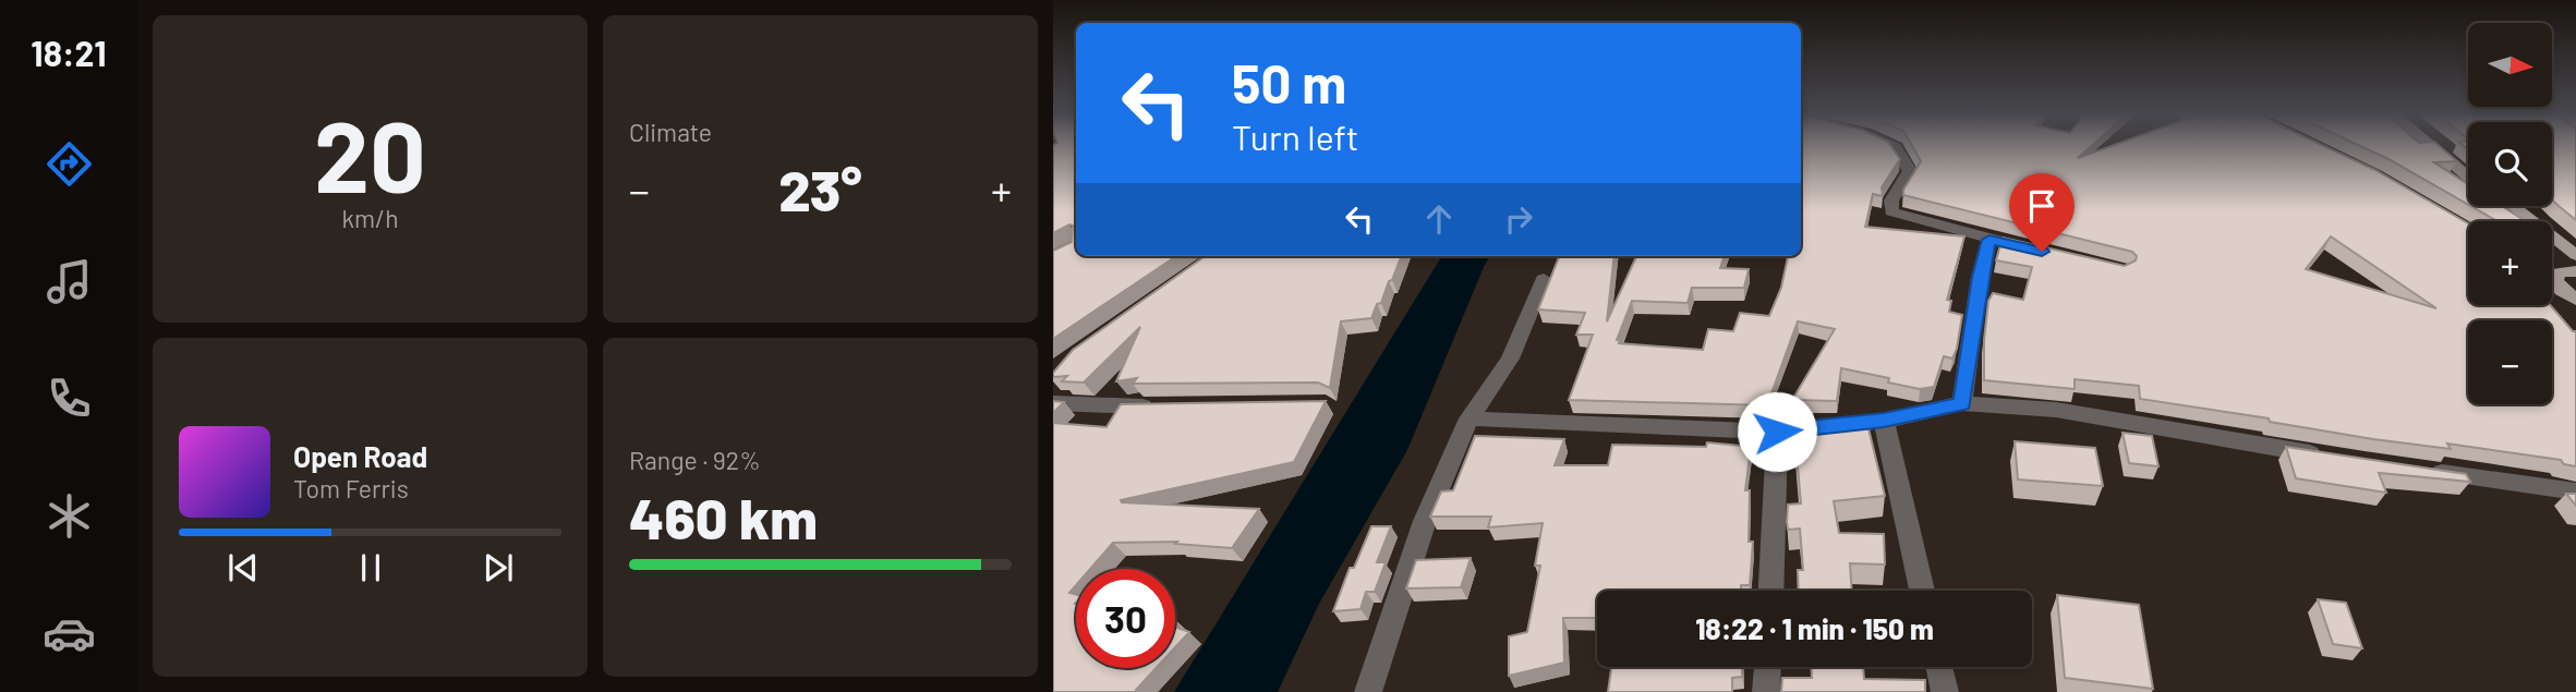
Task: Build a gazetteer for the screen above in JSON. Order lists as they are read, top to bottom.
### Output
{
  "north": "right",
  "page": {
    "tabs": "18:21",
    "tile": [
      ["20", "km/h"],
      "Climate",
      ["Range · 92%", "460 km"]
    ],
    "map_buttons": ["+", "−"],
    "turn": ["50 m", "Turn left"],
    "heat": ["−", "23°", "+"],
    "song": ["Open Road", "Tom Ferris"],
    "limit": "30",
    "trip": "18:22 · 1 min · 150 m"
  }
}
